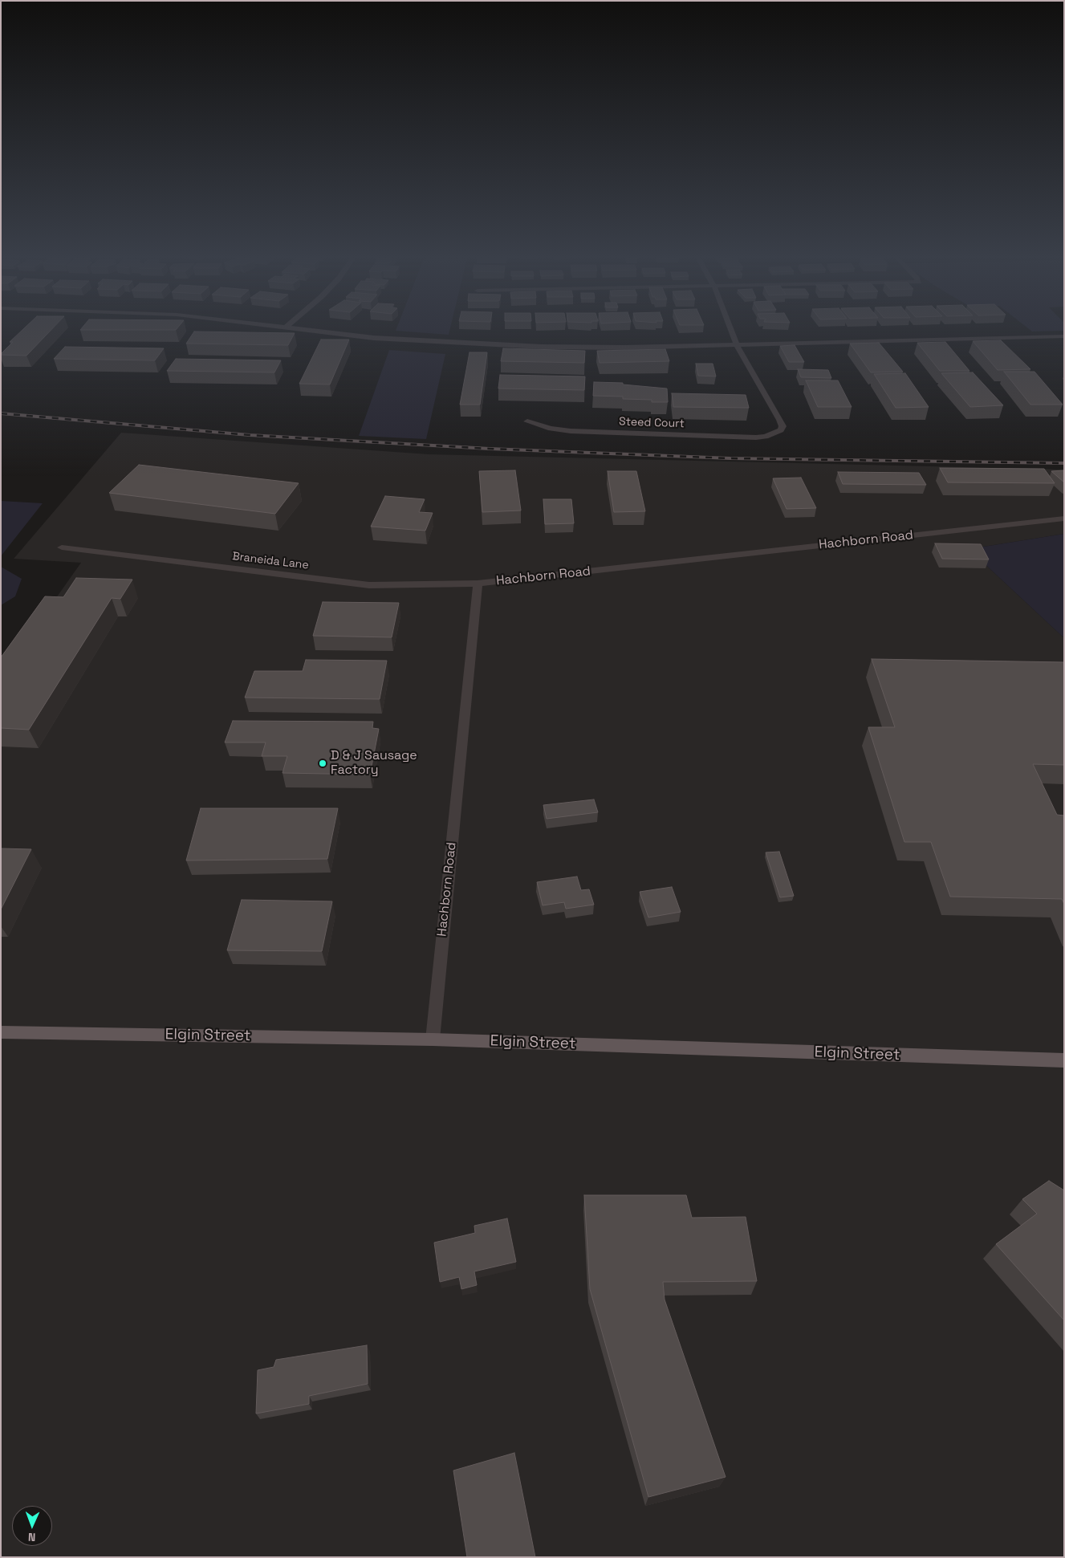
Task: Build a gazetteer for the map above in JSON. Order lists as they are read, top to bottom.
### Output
{
  "streets": {
    "main road": ["Elgin Street"],
    "street": ["Steed Court", "Hachborn Road", "Braneida Lane"]
  },
  "crossings": [
    ["Hachborn Road", "Braneida Lane"],
    ["Hachborn Road", "Elgin Street"]
  ],
  "places": ["D & J Sausage Factory"],
  "north": "bottom"
}
